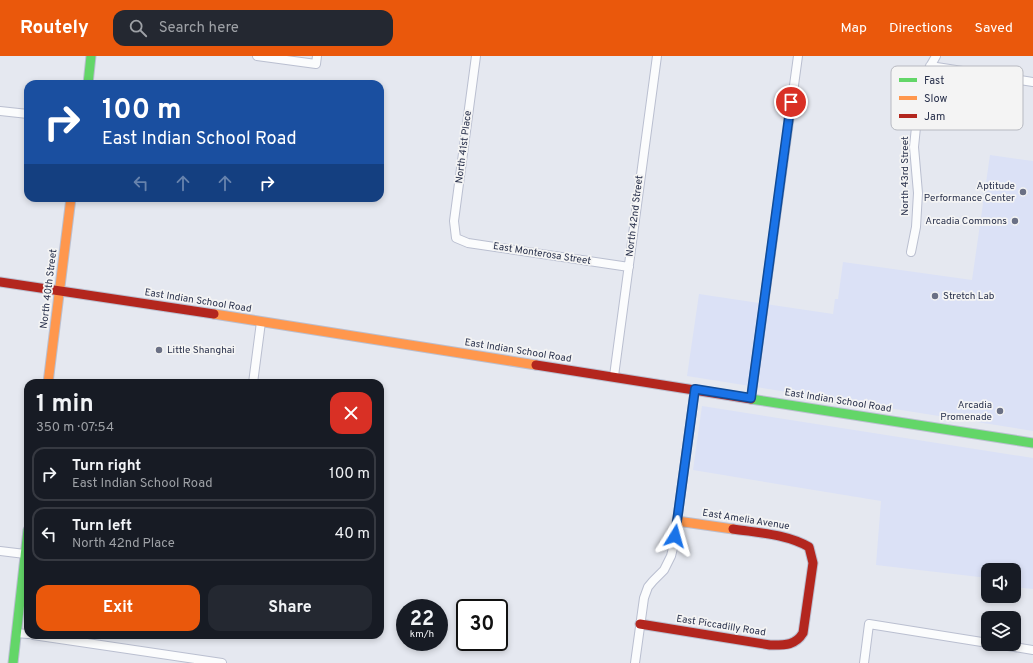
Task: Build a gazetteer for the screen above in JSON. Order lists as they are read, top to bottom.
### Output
{
  "streets": {
    "main road": [
      "North 40th Street",
      "East Indian School Road",
      "East Amelia Avenue",
      "East Piccadilly Road"
    ],
    "street": [
      "North 41st Place",
      "North 43rd Street",
      "North 42nd Street",
      "East Monterosa Street"
    ]
  },
  "crossings": [
    ["North 41st Place", "East Monterosa Street"],
    ["North 42nd Street", "East Monterosa Street"],
    ["North 42nd Street", "East Indian School Road"],
    ["North 40th Street", "East Indian School Road"],
    ["East Amelia Avenue", "East Piccadilly Road"]
  ],
  "places": [
    "Aptitude Performance Center",
    "Arcadia Commons",
    "Stretch Lab",
    "Little Shanghai",
    "Arcadia Promenade"
  ],
  "legend": ["Fast", "Slow", "Jam"],
  "page": {
    "header": "Routely",
    "search": "Search here",
    "nav": ["Map", "Directions", "Saved"],
    "turn": ["100 m", "East Indian School Road"],
    "heading": ["1 min", "350 m · 07:54"],
    "list": [
      {
        "name": "Turn right",
        "note": "East Indian School Road",
        "value": "100 m"
      },
      {
        "name": "Turn left",
        "note": "North 42nd Place",
        "value": "40 m"
      }
    ],
    "buttons": ["Exit", "Share"],
    "speed": "22 km/h",
    "limit": "30"
  }
}
